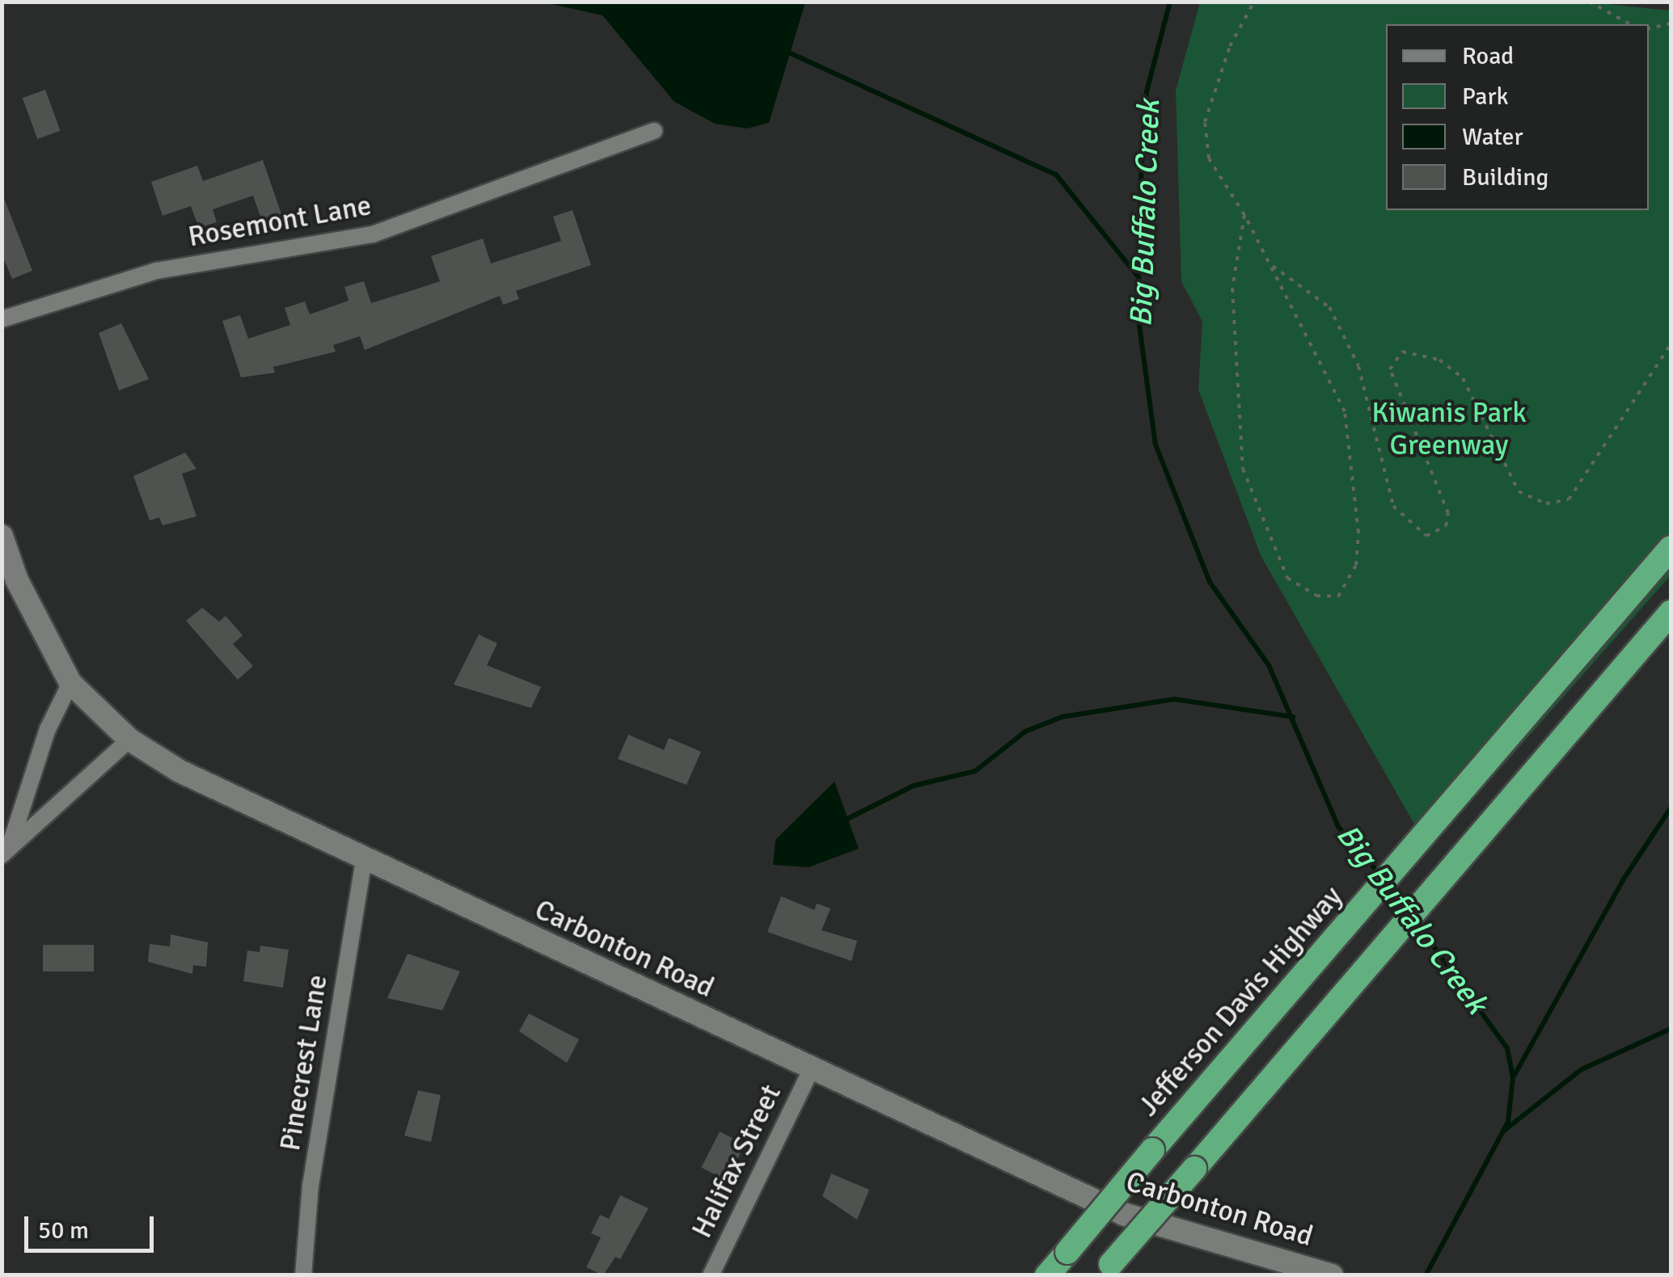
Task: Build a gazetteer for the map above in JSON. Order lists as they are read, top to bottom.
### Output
{
  "streets": {
    "highway": ["Jefferson Davis Highway"],
    "street": [
      "Rosemont Lane",
      "Carbonton Road",
      "Pinecrest Lane",
      "Halifax Street"
    ]
  },
  "crossings": [
    ["Carbonton Road", "Pinecrest Lane"],
    ["Carbonton Road", "Halifax Street"]
  ],
  "water": ["Big Buffalo Creek"],
  "parks": ["Kiwanis Park Greenway"],
  "legend": [
    "Road",
    "Park",
    "Water",
    "Building"
  ],
  "scale_bar": "50 m"
}
